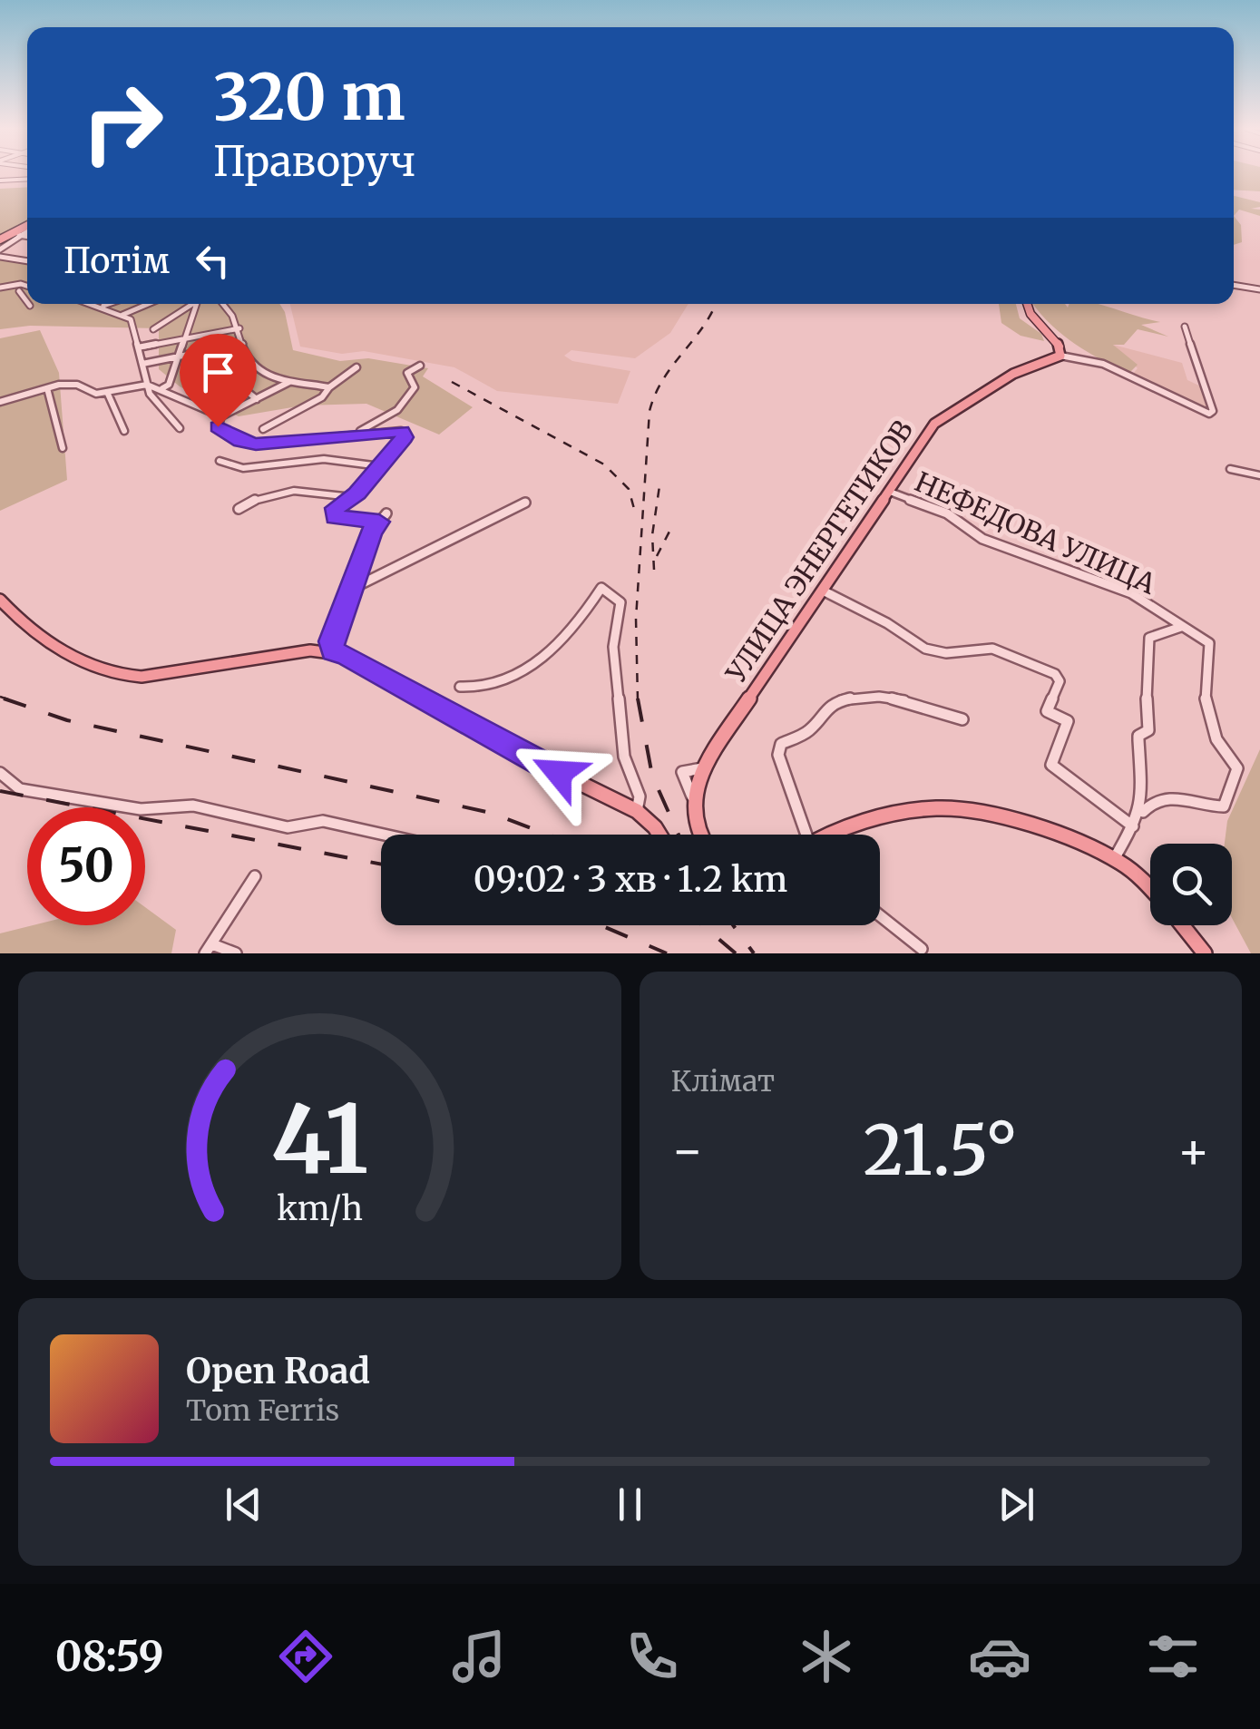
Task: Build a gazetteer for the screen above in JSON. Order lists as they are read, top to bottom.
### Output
{
  "streets": {
    "main road": ["УЛИЦА ЭНЕРГЕТИКОВ"],
    "street": ["НЕФЕДОВА УЛИЦА"]
  },
  "crossings": [
    ["НЕФЕДОВА УЛИЦА", "УЛИЦА ЭНЕРГЕТИКОВ"]
  ],
  "page": {
    "turn": ["320 m", "Праворуч"],
    "then": "Потім",
    "limit": "50",
    "trip": "09:02 · 3 хв · 1.2 km",
    "tile": "Клімат",
    "heat": ["−", "21.5°", "+"],
    "song": ["Open Road", "Tom Ferris"],
    "tabs": "08:59",
    "gauge": ["41", "km/h"]
  }
}
